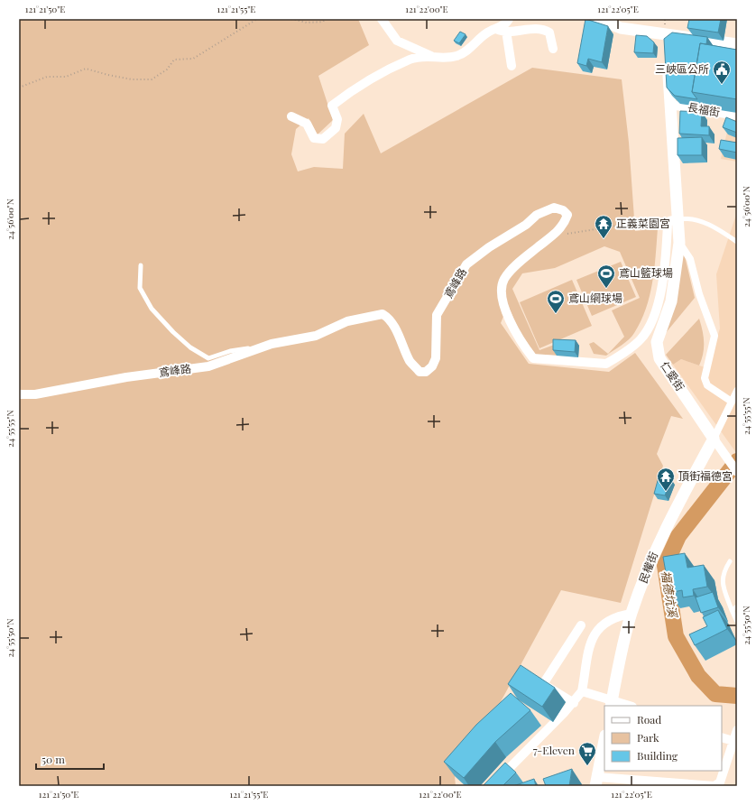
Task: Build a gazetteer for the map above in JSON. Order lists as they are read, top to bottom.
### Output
{
  "streets": {
    "street": [
      "長福街",
      "鳶峰路",
      "仁愛街",
      "民權街"
    ]
  },
  "crossings": [
    ["長福街", "仁愛街"],
    ["鳶峰路", "仁愛街"],
    ["仁愛街", "民權街"]
  ],
  "water": ["福德坑溪"],
  "places": {
    "public building": ["三峽區公所"],
    "temple": ["正義菜園宮", "頂街福德宮"],
    "sports": ["鳶山籃球場", "鳶山網球場"],
    "supermarket": ["7-Eleven"]
  },
  "legend": ["Road", "Park", "Building"],
  "scale_bar": "50 m",
  "coordinates": [
    "121°21'50\"E",
    "121°21'55\"E",
    "121°22'00\"E",
    "121°22'05\"E",
    "24°56'00\"N",
    "24°55'55\"N",
    "24°55'50\"N"
  ]
}
